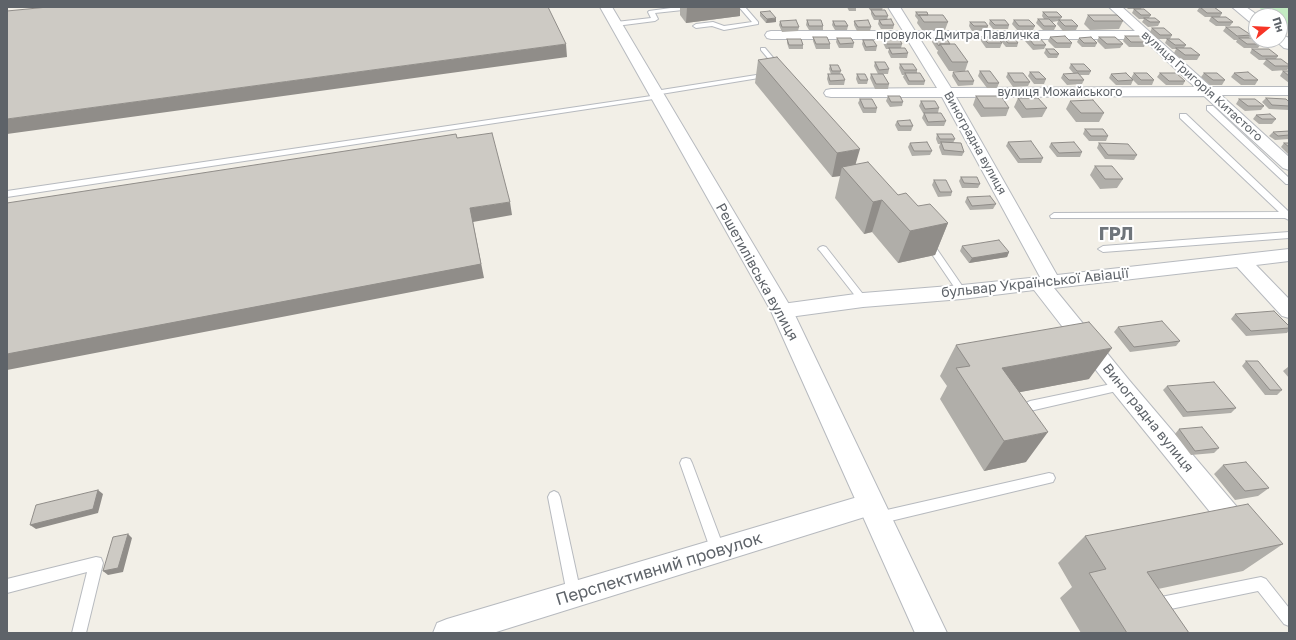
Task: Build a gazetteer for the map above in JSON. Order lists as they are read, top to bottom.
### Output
{
  "streets": {
    "street": [
      "провулок Дмитра Павличка",
      "вулиця Григорія Китастого",
      "вулиця Можайського",
      "Виноградна вулиця",
      "Решетилівська вулиця",
      "бульвар Української Авіації",
      "Перспективний провулок"
    ]
  },
  "crossings": [
    ["провулок Дмитра Павличка", "вулиця Григорія Китастого"],
    ["провулок Дмитра Павличка", "Виноградна вулиця"],
    ["вулиця Григорія Китастого", "вулиця Можайського"],
    ["вулиця Можайського", "Виноградна вулиця"],
    ["Виноградна вулиця", "бульвар Української Авіації"],
    ["Решетилівська вулиця", "бульвар Української Авіації"],
    ["Решетилівська вулиця", "Перспективний провулок"]
  ],
  "districts": ["ГРЛ"],
  "north": "right"
}
